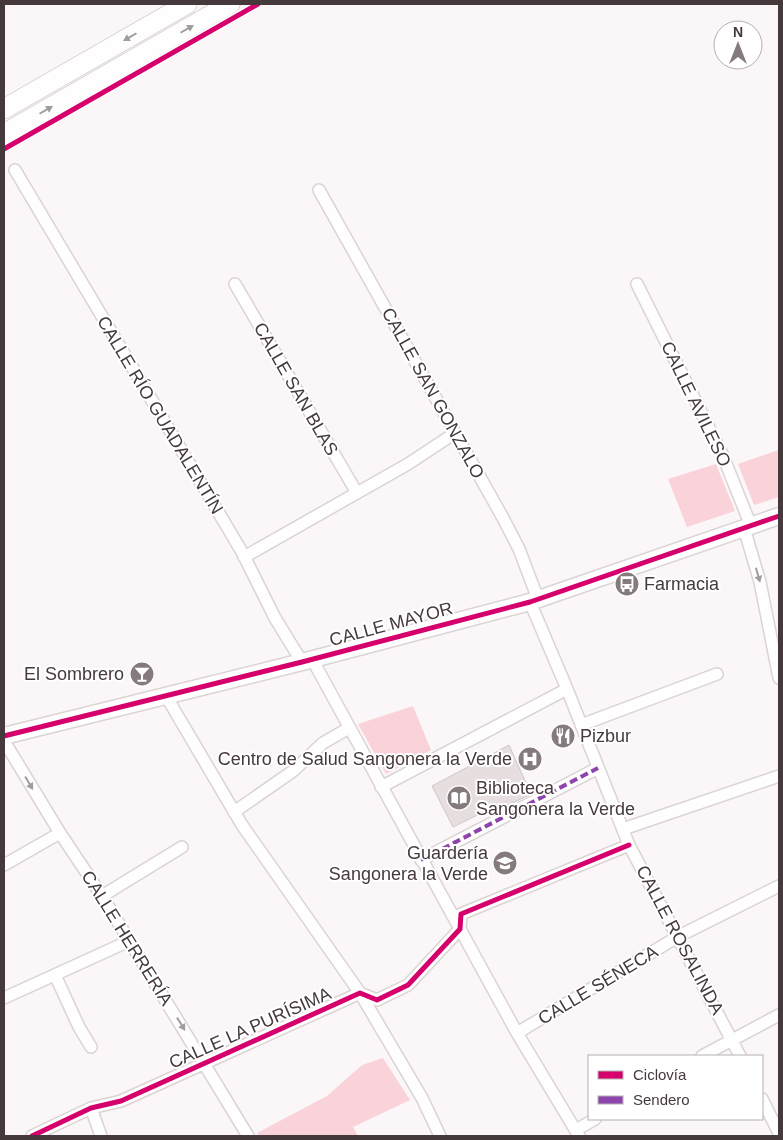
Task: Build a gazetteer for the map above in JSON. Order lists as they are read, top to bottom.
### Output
{
  "streets": {
    "street": [
      "CALLE SAN BLAS",
      "CALLE SAN GONZALO",
      "CALLE AVILESO",
      "CALLE RÍO GUADALENTÍN",
      "CALLE MAYOR",
      "CALLE HERRERÍA",
      "CALLE ROSALINDA",
      "CALLE SÉNECA",
      "CALLE LA PURÍSIMA"
    ]
  },
  "crossings": [
    ["CALLE SAN GONZALO", "CALLE MAYOR"],
    ["CALLE SAN GONZALO", "CALLE ROSALINDA"],
    ["CALLE AVILESO", "CALLE MAYOR"],
    ["CALLE RÍO GUADALENTÍN", "CALLE MAYOR"],
    ["CALLE RÍO GUADALENTÍN", "CALLE SÉNECA"],
    ["CALLE MAYOR", "CALLE ROSALINDA"],
    ["CALLE HERRERÍA", "CALLE LA PURÍSIMA"],
    ["CALLE ROSALINDA", "CALLE SÉNECA"]
  ],
  "one_way": ["CALLE AVILESO", "CALLE HERRERÍA"],
  "places": {
    "bus stop": ["Farmacia"],
    "bar": ["El Sombrero"],
    "restaurant": ["Pizbur"],
    "hospital": ["Centro de Salud Sangonera la Verde"],
    "library": ["Biblioteca Sangonera la Verde"],
    "school or university": ["Guardería Sangonera la Verde"]
  },
  "legend": ["Ciclovía", "Sendero"],
  "north": "top"
}
